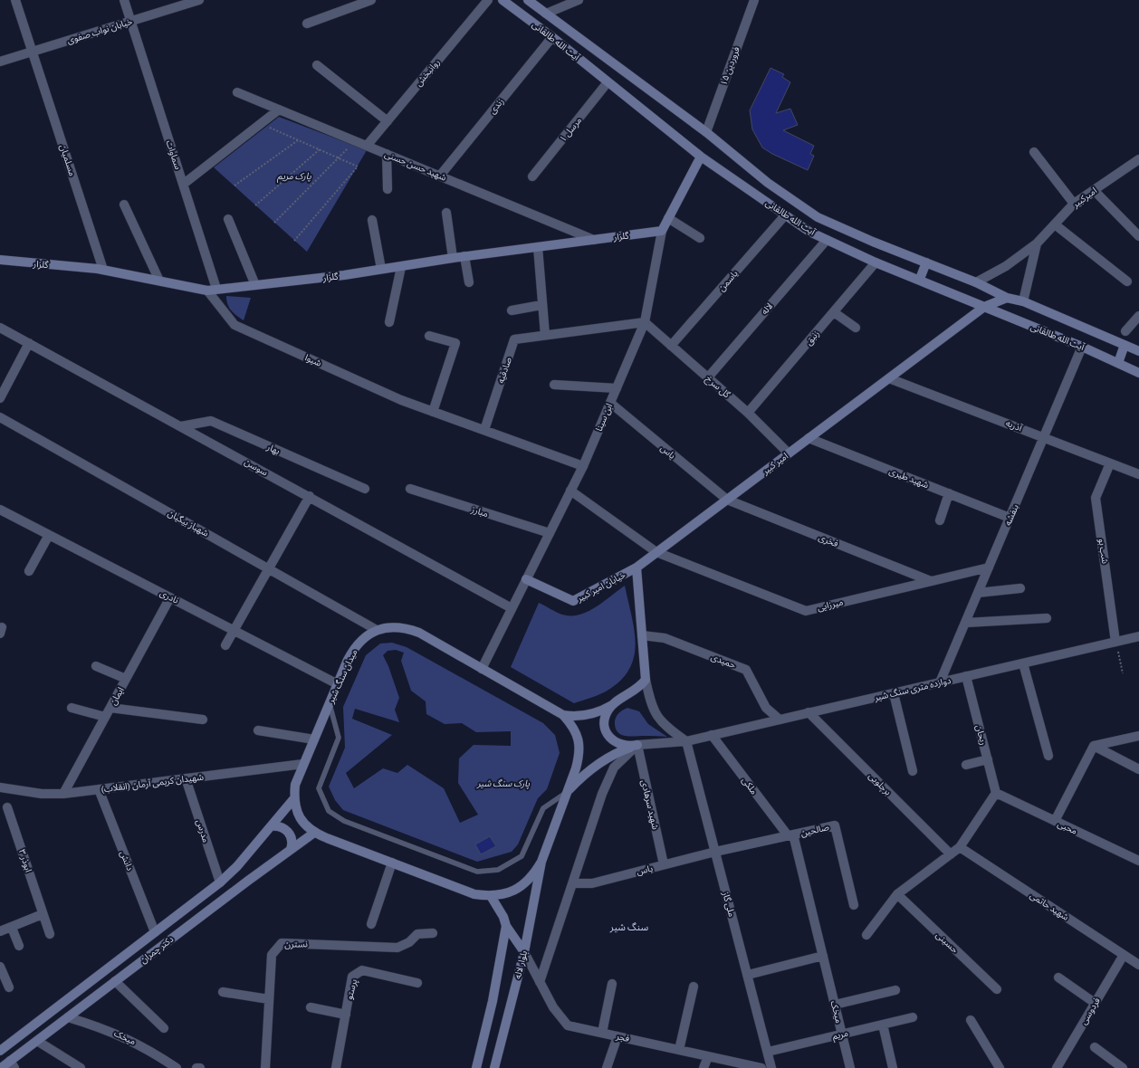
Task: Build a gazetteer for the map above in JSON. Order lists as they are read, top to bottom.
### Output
{
  "streets": {
    "main road": [
      "آیت الله طالقانی",
      "گلزار",
      "ابن سینا",
      "امیر کبیر",
      "خیابان امیر کبیر",
      "میدان سنگ شیر",
      "دکتر چمران",
      "بلوار لاله"
    ],
    "street": [
      "خیابان نواب صفوی",
      "۱۵ فروردین",
      "روانبخش",
      "زندی",
      "مرسل ۱",
      "سماوات",
      "مسلمیان",
      "شهید حسن حسنی",
      "امیرکبیر",
      "یاسمن",
      "لاله",
      "زنبق",
      "شیوا",
      "صادقیه",
      "گل سرخ",
      "آذربه",
      "بهار",
      "یاس",
      "سوسن",
      "شهید طیری",
      "مبارز",
      "بنفشه",
      "شهباز بیگیان",
      "فخری",
      "شب بو",
      "نادری",
      "میرزایی",
      "حمیدی",
      "دوازده متری سنگ شیر",
      "ایمان",
      "ریحان",
      "شهیدان کریمی آرمان (انقلاب)",
      "برچلویی",
      "ملکی",
      "شهید سرهادی",
      "محبی",
      "صالحین",
      "مدرس",
      "ابوذر ۳",
      "دانش",
      "ملی گاز",
      "شهید حاتمی",
      "حسینی",
      "نسترن",
      "پرستو",
      "فردوسی",
      "میخک",
      "مریم",
      "فجر"
    ]
  },
  "crossings": [
    ["خیابان نواب صفوی", "سماوات"],
    ["خیابان نواب صفوی", "مسلمیان"],
    ["آیت الله طالقانی", "۱۵ فروردین"],
    ["آیت الله طالقانی", "زندی"],
    ["آیت الله طالقانی", "مرسل ۱"],
    ["آیت الله طالقانی", "امیرکبیر"],
    ["آیت الله طالقانی", "یاسمن"],
    ["آیت الله طالقانی", "لاله"],
    ["آیت الله طالقانی", "زنبق"],
    ["آیت الله طالقانی", "ابن سینا"],
    ["آیت الله طالقانی", "امیر کبیر"],
    ["آیت الله طالقانی", "بنفشه"],
    ["روانبخش", "شهید حسن حسنی"],
    ["زندی", "شهید حسن حسنی"],
    ["سماوات", "گلزار"],
    ["سماوات", "شیوا"],
    ["مسلمیان", "گلزار"],
    ["شهید حسن حسنی", "گلزار"],
    ["گلزار", "شیوا"],
    ["گلزار", "ابن سینا"],
    ["یاسمن", "گل سرخ"],
    ["لاله", "گل سرخ"],
    ["زنبق", "گل سرخ"],
    ["شیوا", "صادقیه"],
    ["شیوا", "ابن سینا"],
    ["صادقیه", "گل سرخ"],
    ["صادقیه", "ابن سینا"],
    ["گل سرخ", "ابن سینا"],
    ["گل سرخ", "امیر کبیر"],
    ["ابن سینا", "یاس"],
    ["ابن سینا", "سوسن"],
    ["ابن سینا", "مبارز"],
    ["ابن سینا", "خیابان امیر کبیر"],
    ["ابن سینا", "میرزایی"],
    ["ابن سینا", "میدان سنگ شیر"],
    ["آذربه", "امیر کبیر"],
    ["آذربه", "بنفشه"],
    ["آذربه", "شب بو"],
    ["بهار", "سوسن"],
    ["یاس", "امیر کبیر"],
    ["یاس", "فخری"],
    ["یاس", "شهید سرهادی"],
    ["یاس", "صالحین"],
    ["یاس", "ملی گاز"],
    ["امیر کبیر", "شهید طیری"],
    ["امیر کبیر", "فخری"],
    ["امیر کبیر", "خیابان امیر کبیر"],
    ["امیر کبیر", "میرزایی"],
    ["شهید طیری", "بنفشه"],
    ["بنفشه", "میرزایی"],
    ["بنفشه", "دوازده متری سنگ شیر"],
    ["شهباز بیگیان", "میدان سنگ شیر"],
    ["فخری", "میرزایی"],
    ["شب بو", "دوازده متری سنگ شیر"],
    ["نادری", "میدان سنگ شیر"],
    ["نادری", "ایمان"],
    ["حمیدی", "دوازده متری سنگ شیر"],
    ["میدان سنگ شیر", "شهیدان کریمی آرمان (انقلاب)"],
    ["میدان سنگ شیر", "دکتر چمران"],
    ["میدان سنگ شیر", "بلوار لاله"],
    ["دوازده متری سنگ شیر", "ریحان"],
    ["دوازده متری سنگ شیر", "برچلویی"],
    ["دوازده متری سنگ شیر", "ملکی"],
    ["دوازده متری سنگ شیر", "شهید سرهادی"],
    ["دوازده متری سنگ شیر", "ملی گاز"],
    ["ایمان", "شهیدان کریمی آرمان (انقلاب)"],
    ["ریحان", "محبی"],
    ["شهیدان کریمی آرمان (انقلاب)", "مدرس"],
    ["شهیدان کریمی آرمان (انقلاب)", "دانش"],
    ["ملکی", "صالحین"],
    ["ملکی", "میخک"],
    ["صالحین", "ملی گاز"],
    ["مدرس", "دکتر چمران"],
    ["دانش", "دکتر چمران"],
    ["ملی گاز", "مریم"],
    ["شهید حاتمی", "فردوسی"],
    ["دکتر چمران", "میخک"],
    ["بلوار لاله", "فجر"],
    ["میخک", "مریم"]
  ],
  "districts": ["سنگ شیر"],
  "parks": ["پارک مریم", "پارک سنگ شیر"]
}
